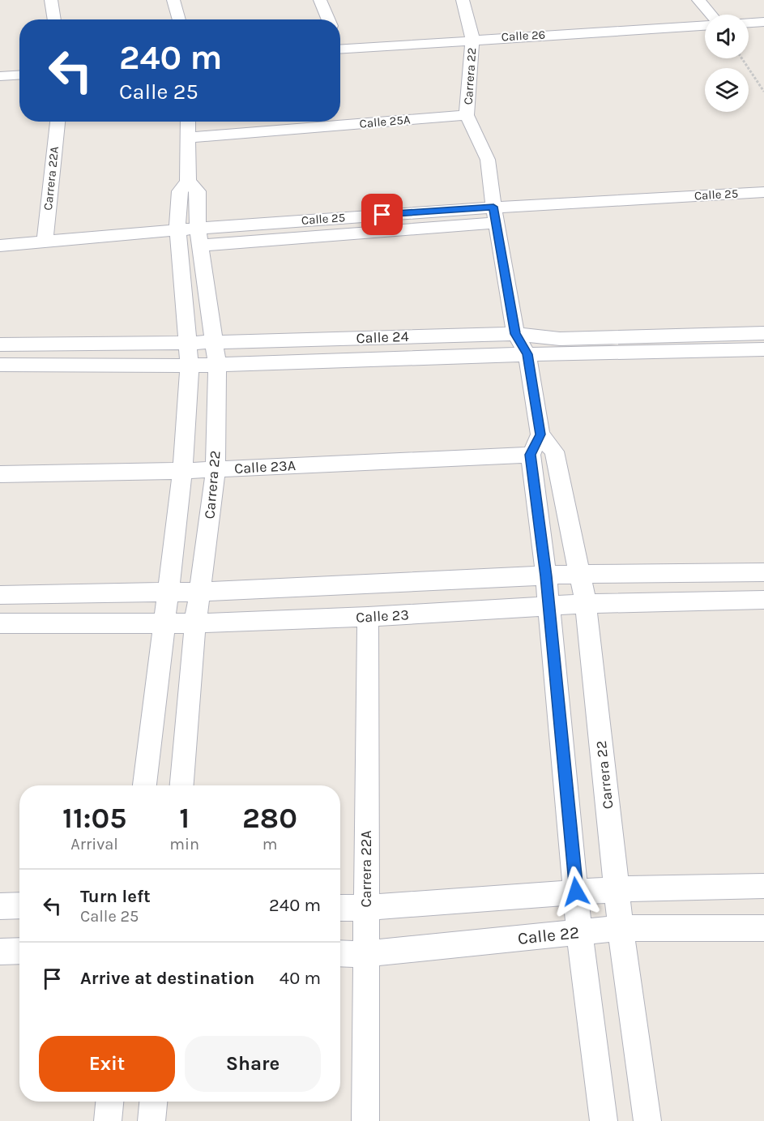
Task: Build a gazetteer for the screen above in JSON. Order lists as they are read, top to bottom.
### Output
{
  "streets": {
    "street": [
      "Calle 26",
      "Carrera 22",
      "Calle 25A",
      "Carrera 22A",
      "Calle 25",
      "Calle 24",
      "Calle 23A",
      "Calle 23",
      "Calle 22"
    ]
  },
  "crossings": [
    ["Calle 26", "Carrera 22"],
    ["Carrera 22", "Calle 25A"],
    ["Carrera 22", "Calle 25"],
    ["Carrera 22", "Calle 24"],
    ["Carrera 22", "Calle 23A"],
    ["Carrera 22", "Calle 23"],
    ["Carrera 22", "Calle 22"],
    ["Carrera 22A", "Calle 23"],
    ["Carrera 22A", "Calle 22"]
  ],
  "page": {
    "turn": ["240 m", "Calle 25"],
    "eta": [
      "11:05",
      "Arrival",
      "1",
      "min",
      "280",
      "m"
    ],
    "list": [
      {
        "name": "Turn left",
        "note": "Calle 25",
        "value": "240 m"
      },
      {
        "name": "Arrive at destination",
        "value": "40 m"
      }
    ],
    "buttons": ["Exit", "Share"]
  }
}
